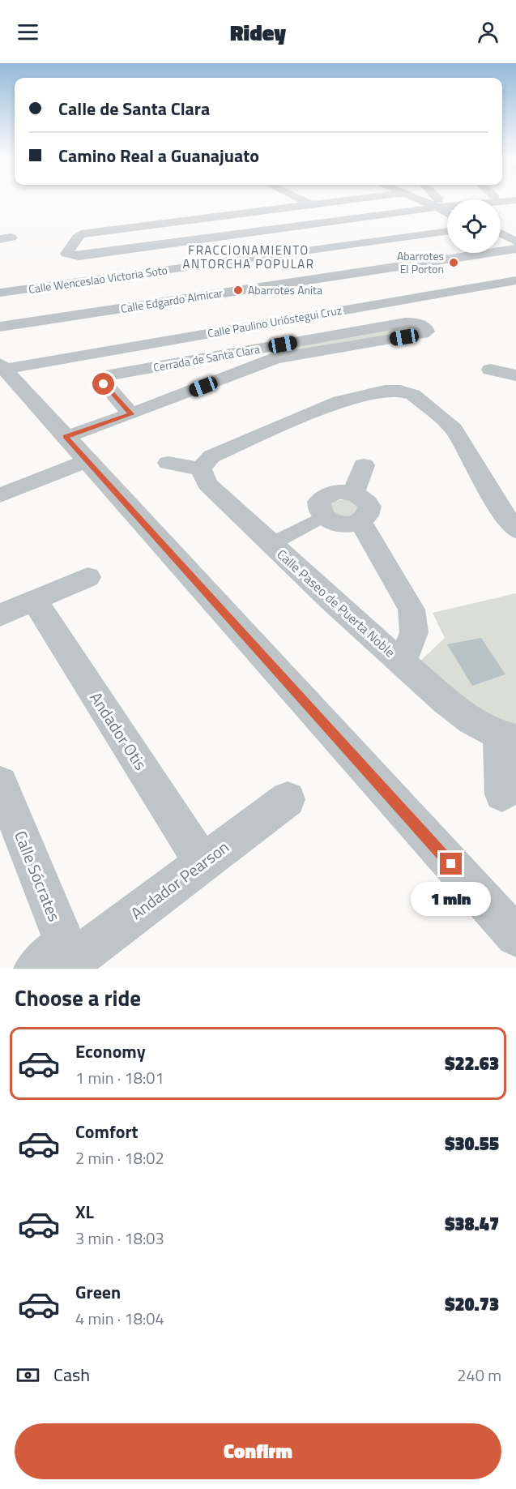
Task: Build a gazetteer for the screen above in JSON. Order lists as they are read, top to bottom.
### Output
{
  "streets": {
    "street": [
      "Calle Wenceslao Victoria Soto",
      "Calle Edgardo Almicar",
      "Calle Paulino Urióstegui Cruz",
      "Cerrada de Santa Clara",
      "Calle Paseo de Puerta Noble",
      "Andador Otis",
      "Calle Sócrates",
      "Andador Pearson"
    ]
  },
  "crossings": [
    ["Andador Otis", "Andador Pearson"],
    ["Calle Sócrates", "Andador Pearson"]
  ],
  "districts": ["FRACCIONAMIENTO ANTORCHA POPULAR"],
  "places": ["Abarrotes El Porton", "Abarrotes Anita"],
  "page": {
    "header": "Ridey",
    "banner": ["Calle de Santa Clara", "Camino Real a Guanajuato"],
    "bubble": "1 min",
    "heading": "Choose a ride",
    "list": [
      {
        "name": "Economy",
        "note": "1 min · 18:01",
        "value": "$22.63"
      },
      {
        "name": "Comfort",
        "note": "2 min · 18:02",
        "value": "$30.55"
      },
      {
        "name": "XL",
        "note": "3 min · 18:03",
        "value": "$38.47"
      },
      {
        "name": "Green",
        "note": "4 min · 18:04",
        "value": "$20.73"
      }
    ],
    "pay": ["Cash", "240 m"],
    "buttons": "Confirm"
  }
}
